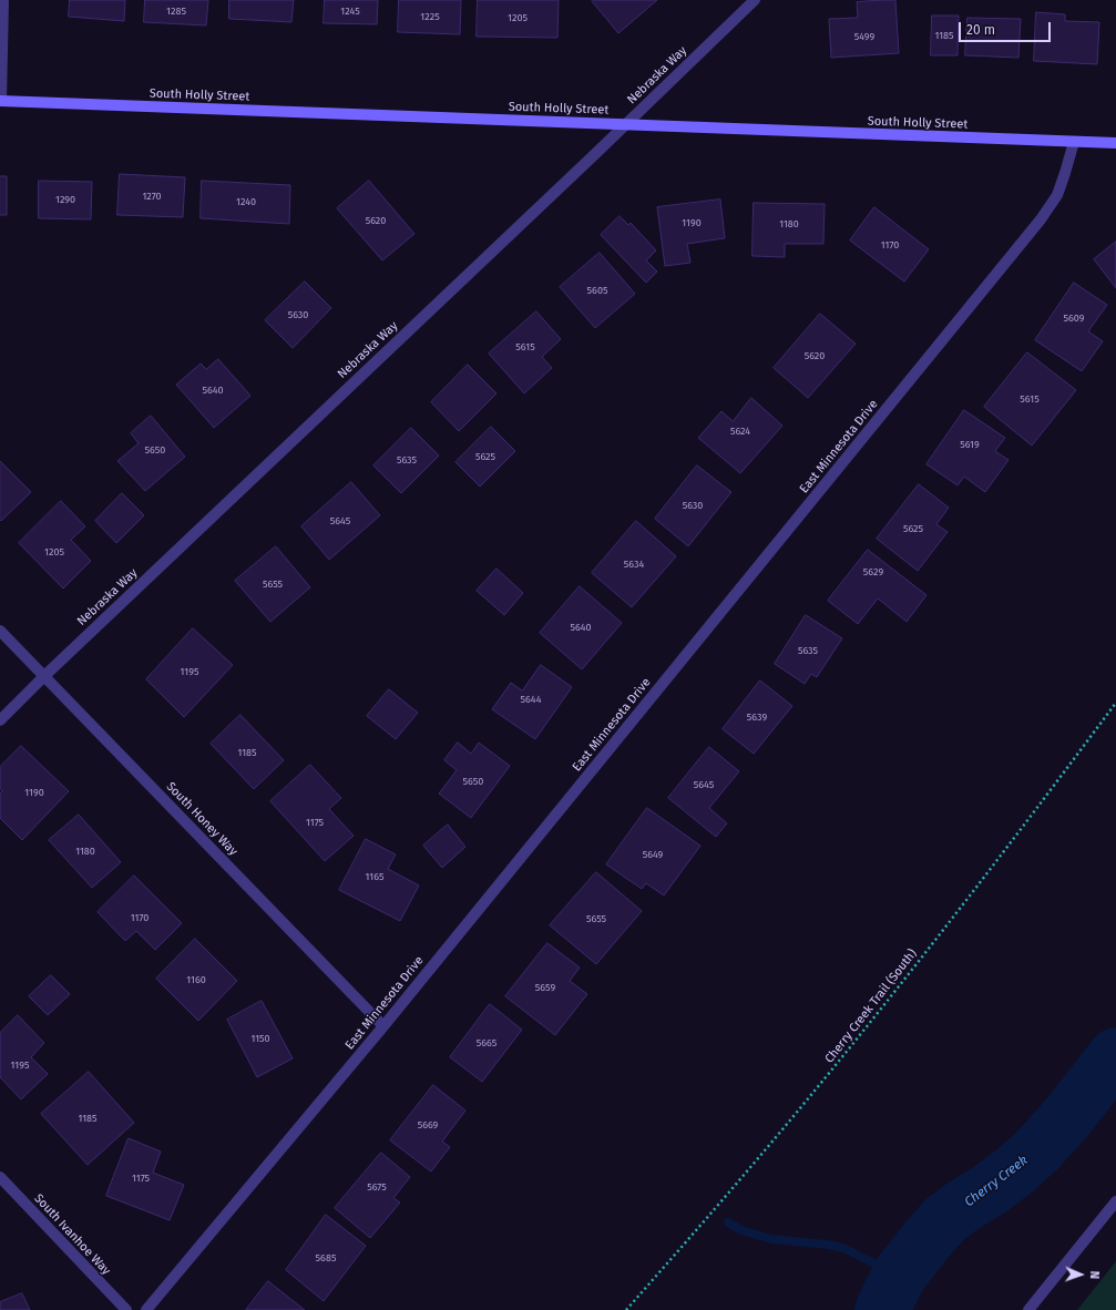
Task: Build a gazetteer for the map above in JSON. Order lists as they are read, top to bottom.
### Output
{
  "streets": {
    "main road": ["South Holly Street"],
    "street": [
      "Nebraska Way",
      "East Minnesota Drive",
      "South Honey Way",
      "South Ivanhoe Way"
    ],
    "path": ["Cherry Creek Trail (South)"]
  },
  "crossings": [
    ["Nebraska Way", "South Holly Street"],
    ["Nebraska Way", "South Honey Way"],
    ["South Holly Street", "East Minnesota Drive"],
    ["East Minnesota Drive", "South Honey Way"]
  ],
  "water": ["Cherry Creek"],
  "house_numbers": [
    "1285",
    "1245",
    "1225",
    "1205",
    "1185",
    "5499",
    "1270",
    "1290",
    "1240",
    "5620",
    "1190",
    "1180",
    "1170",
    "5605",
    "5630",
    "5609",
    "5615",
    "5620",
    "5640",
    "5615",
    "5624",
    "5619",
    "5650",
    "5625",
    "5635",
    "5630",
    "5645",
    "5625",
    "1205",
    "5634",
    "5629",
    "5655",
    "5640",
    "5635",
    "1195",
    "5644",
    "5639",
    "1185",
    "5650",
    "5645",
    "1190",
    "1175",
    "1180",
    "5649",
    "1165",
    "1170",
    "5655",
    "1160",
    "5659",
    "1150",
    "5665",
    "1195",
    "1185",
    "5669",
    "1175",
    "5675",
    "5685"
  ],
  "scale_bar": "20 m",
  "north": "right"
}
